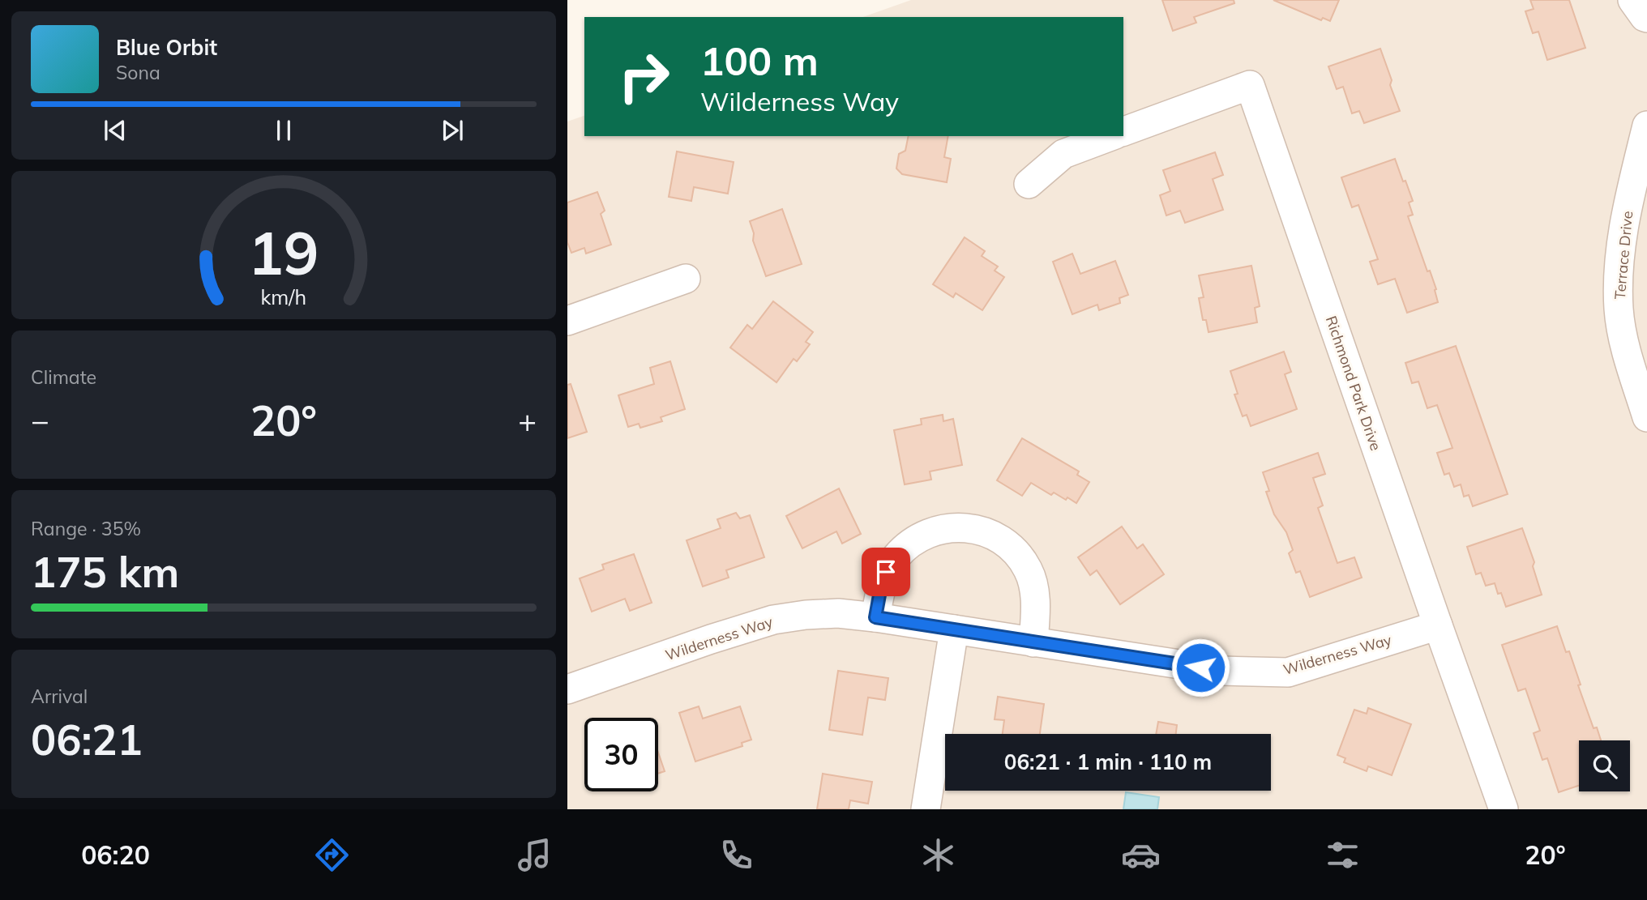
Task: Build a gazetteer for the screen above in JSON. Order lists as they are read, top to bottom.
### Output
{
  "streets": {
    "street": ["Terrace Drive", "Richmond Park Drive", "Wilderness Way"]
  },
  "crossings": [
    ["Richmond Park Drive", "Wilderness Way"]
  ],
  "page": {
    "turn": ["100 m", "Wilderness Way"],
    "song": ["Blue Orbit", "Sona"],
    "tile": [
      "Climate",
      ["Range · 35%", "175 km"],
      ["Arrival", "06:21"]
    ],
    "heat": ["−", "20°", "+"],
    "limit": "30",
    "trip": "06:21 · 1 min · 110 m",
    "tabs": ["06:20", "20°"],
    "gauge": ["19", "km/h"]
  }
}
